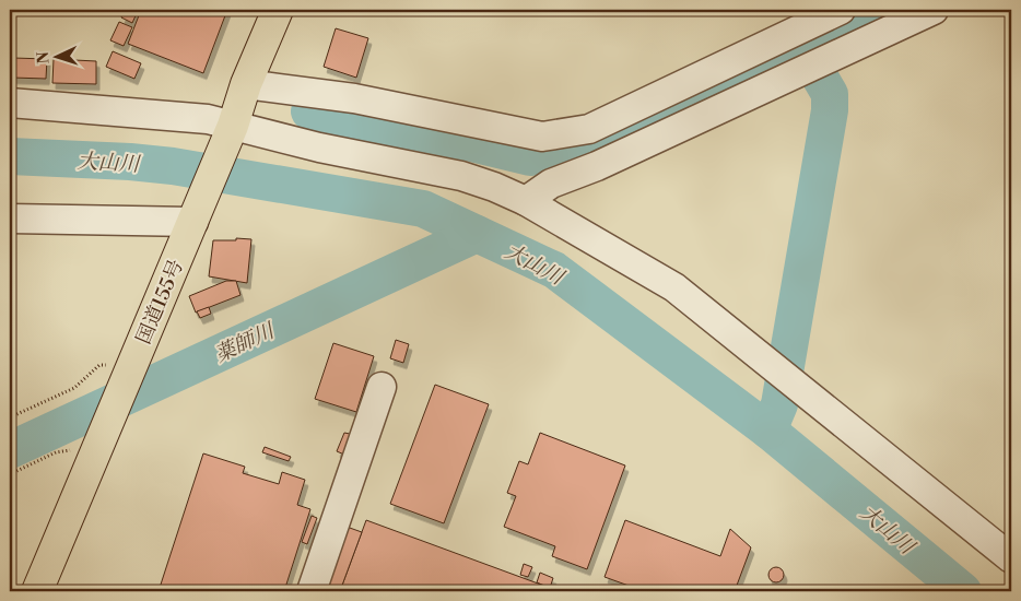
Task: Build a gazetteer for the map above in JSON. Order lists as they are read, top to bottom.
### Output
{
  "streets": {
    "highway": ["国道155号"]
  },
  "water": ["大山川", "薬師川"],
  "north": "left"
}
